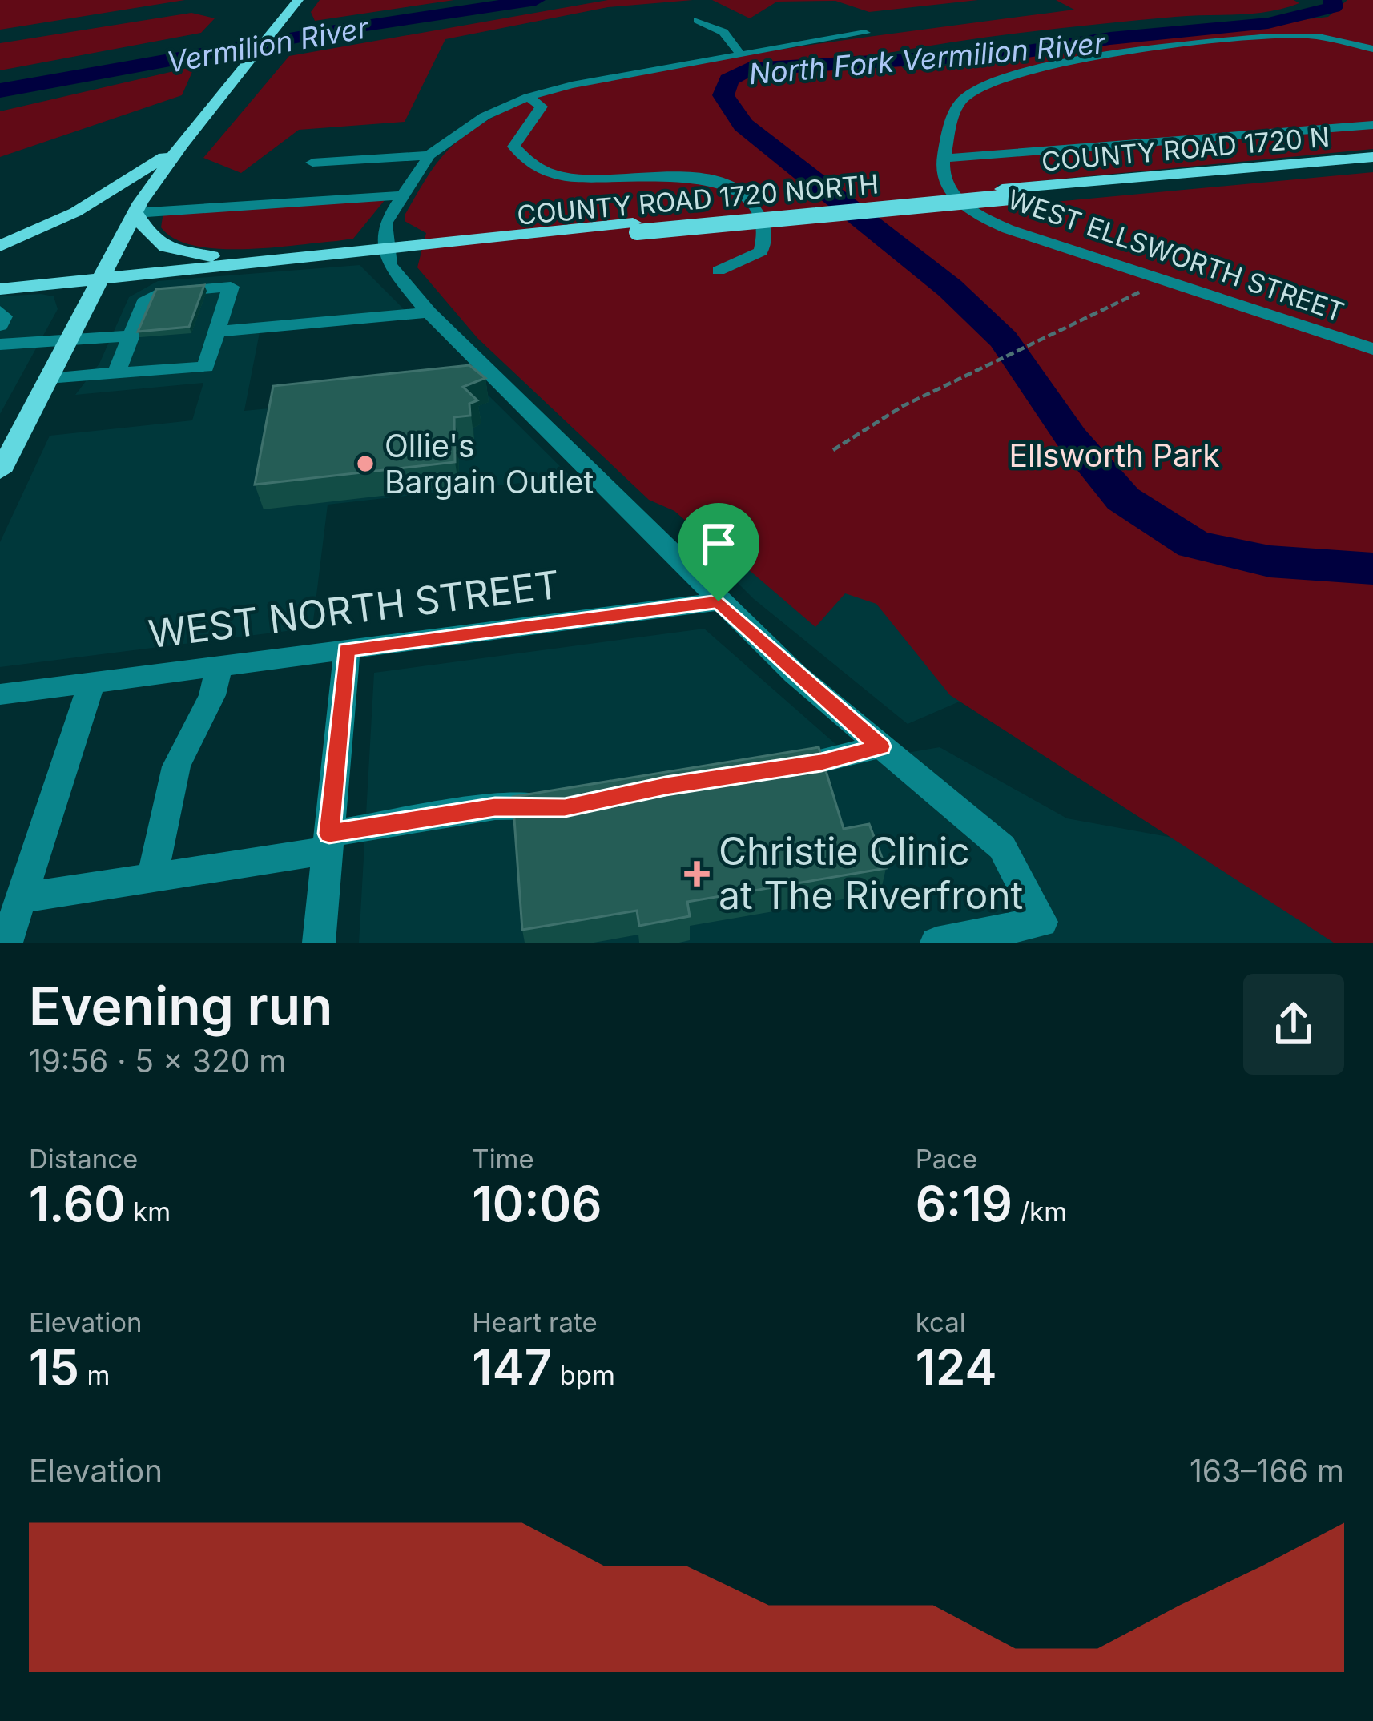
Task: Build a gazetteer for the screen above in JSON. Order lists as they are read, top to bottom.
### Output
{
  "streets": {
    "main road": ["COUNTY ROAD 1720 N", "COUNTY ROAD 1720 NORTH"],
    "street": ["WEST ELLSWORTH STREET", "WEST NORTH STREET"]
  },
  "crossings": [
    ["COUNTY ROAD 1720 N", "COUNTY ROAD 1720 NORTH"]
  ],
  "water": ["Vermilion River", "North Fork Vermilion River"],
  "parks": ["Ellsworth Park"],
  "places": {
    "other": ["Ollie's Bargain Outlet"],
    "health": ["Christie Clinic at The Riverfront"]
  },
  "page": {
    "heading": ["Evening run", "19:56 · 5 × 320 m"],
    "stats": [
      ["Distance", "1.60 km"],
      ["Time", "10:06"],
      ["Pace", "6:19 /km"],
      ["Elevation", "15 m"],
      ["Heart rate", "147 bpm"],
      ["kcal", "124"]
    ],
    "chart": ["Elevation", "163–166 m"]
  }
}
